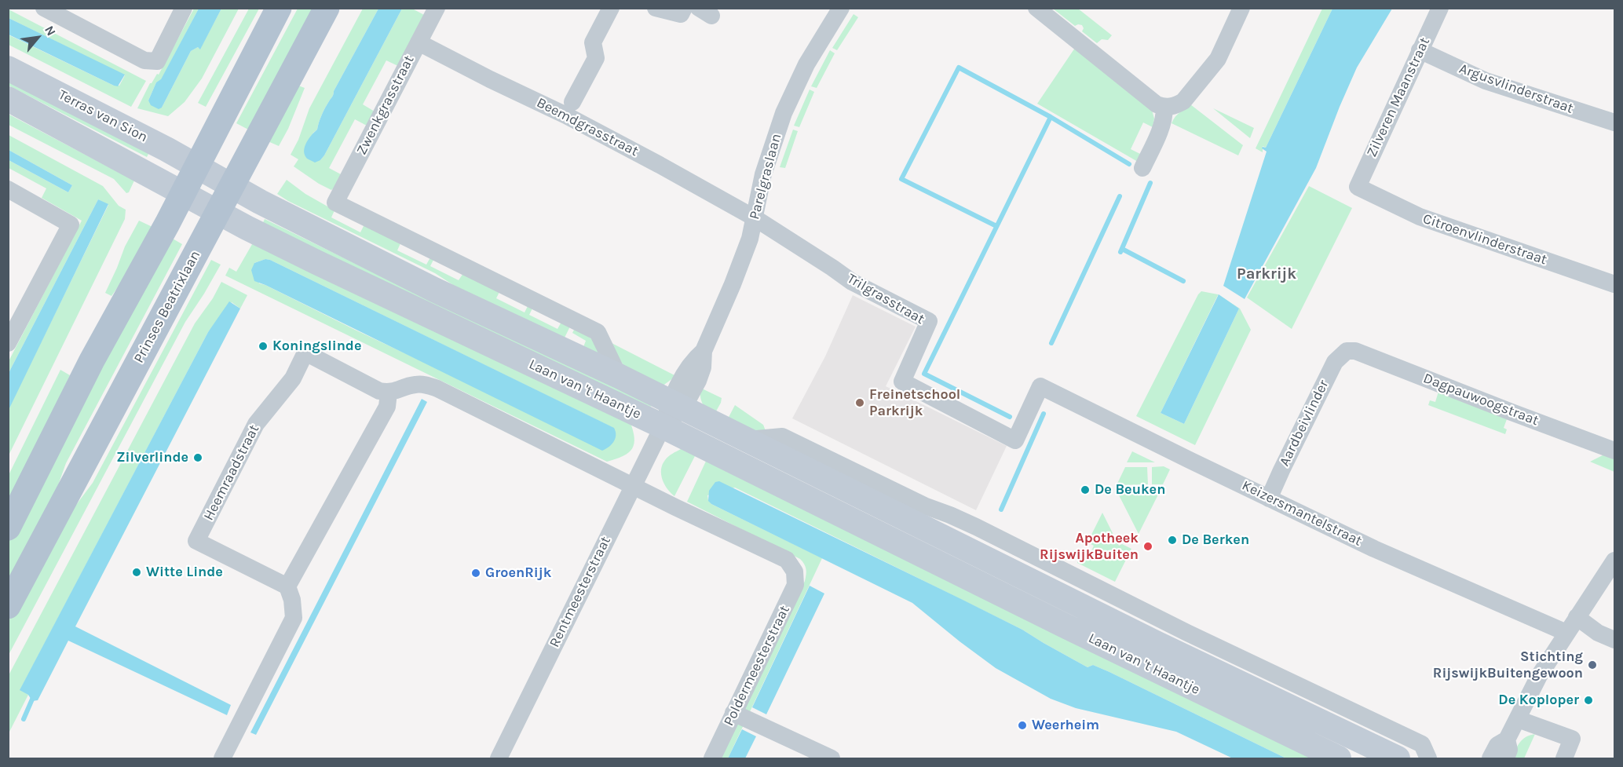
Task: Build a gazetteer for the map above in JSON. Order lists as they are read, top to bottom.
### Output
{
  "streets": {
    "main road": ["Prinses Beatrixlaan"],
    "street": [
      "Argusvlinderstraat",
      "Zilveren Maanstraat",
      "Zwenkgrasstraat",
      "Terras van Sion",
      "Beemdgrasstraat",
      "Parelgraslaan",
      "Citroenvlinderstraat",
      "Trilgrasstraat",
      "Laan van 't Haantje",
      "Dagpauwoogstraat",
      "Aardbeivlinder",
      "Heemraadstraat",
      "Keizersmantelstraat",
      "Rentmeesterstraat",
      "Poldermeesterstraat"
    ]
  },
  "crossings": [
    ["Argusvlinderstraat", "Zilveren Maanstraat"],
    ["Zilveren Maanstraat", "Citroenvlinderstraat"],
    ["Zwenkgrasstraat", "Beemdgrasstraat"],
    ["Zwenkgrasstraat", "Laan van 't Haantje"],
    ["Terras van Sion", "Prinses Beatrixlaan"],
    ["Terras van Sion", "Laan van 't Haantje"],
    ["Beemdgrasstraat", "Parelgraslaan"],
    ["Beemdgrasstraat", "Trilgrasstraat"],
    ["Parelgraslaan", "Trilgrasstraat"],
    ["Parelgraslaan", "Laan van 't Haantje"],
    ["Parelgraslaan", "Rentmeesterstraat"],
    ["Trilgrasstraat", "Keizersmantelstraat"],
    ["Prinses Beatrixlaan", "Laan van 't Haantje"],
    ["Laan van 't Haantje", "Rentmeesterstraat"],
    ["Dagpauwoogstraat", "Aardbeivlinder"],
    ["Aardbeivlinder", "Keizersmantelstraat"],
    ["Rentmeesterstraat", "Poldermeesterstraat"]
  ],
  "districts": ["Parkrijk"],
  "places": [
    "Koningslinde",
    "Freinetschool Parkrijk",
    "Zilverlinde",
    "De Beuken",
    "De Berken",
    "Apotheek RijswijkBuiten",
    "Witte Linde",
    "GroenRijk",
    "Stichting RijswijkBuitengewoon",
    "De Koploper",
    "Weerheim"
  ],
  "north": "top right"
}
